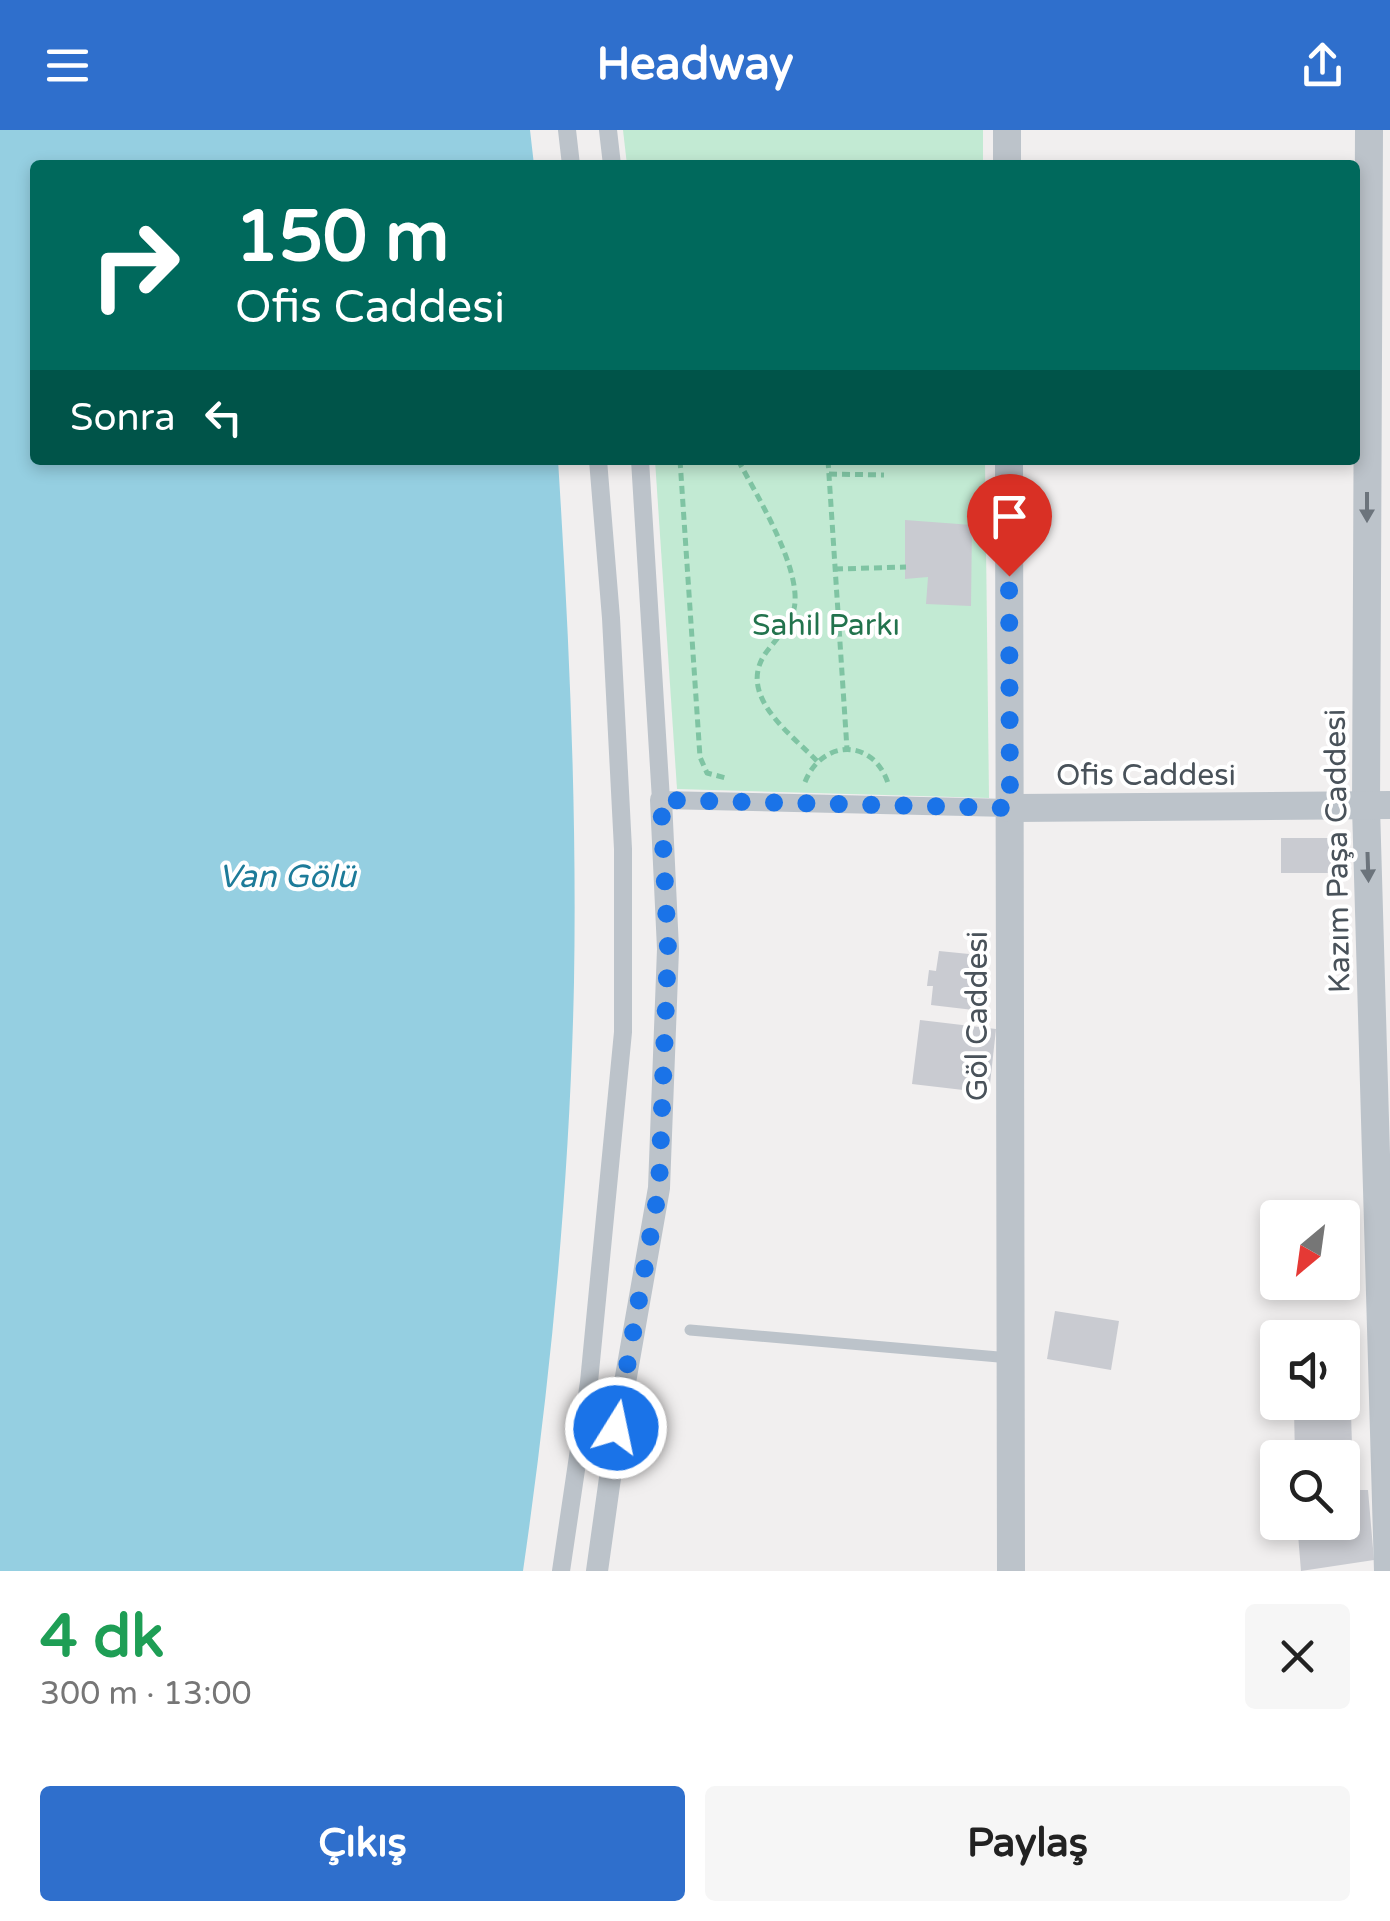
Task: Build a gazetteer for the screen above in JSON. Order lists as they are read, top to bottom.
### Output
{
  "streets": {
    "street": ["Ofis Caddesi", "Kazım Paşa Caddesi", "Göl Caddesi"]
  },
  "crossings": [
    ["Ofis Caddesi", "Kazım Paşa Caddesi"],
    ["Ofis Caddesi", "Göl Caddesi"]
  ],
  "one_way": ["Kazım Paşa Caddesi"],
  "water": ["Van Gölü"],
  "parks": ["Sahil Parkı"],
  "north": "bottom left",
  "page": {
    "header": "Headway",
    "turn": ["150 m", "Ofis Caddesi"],
    "then": "Sonra",
    "heading": ["4 dk", "300 m · 13:00"],
    "buttons": ["Çıkış", "Paylaş"]
  }
}
